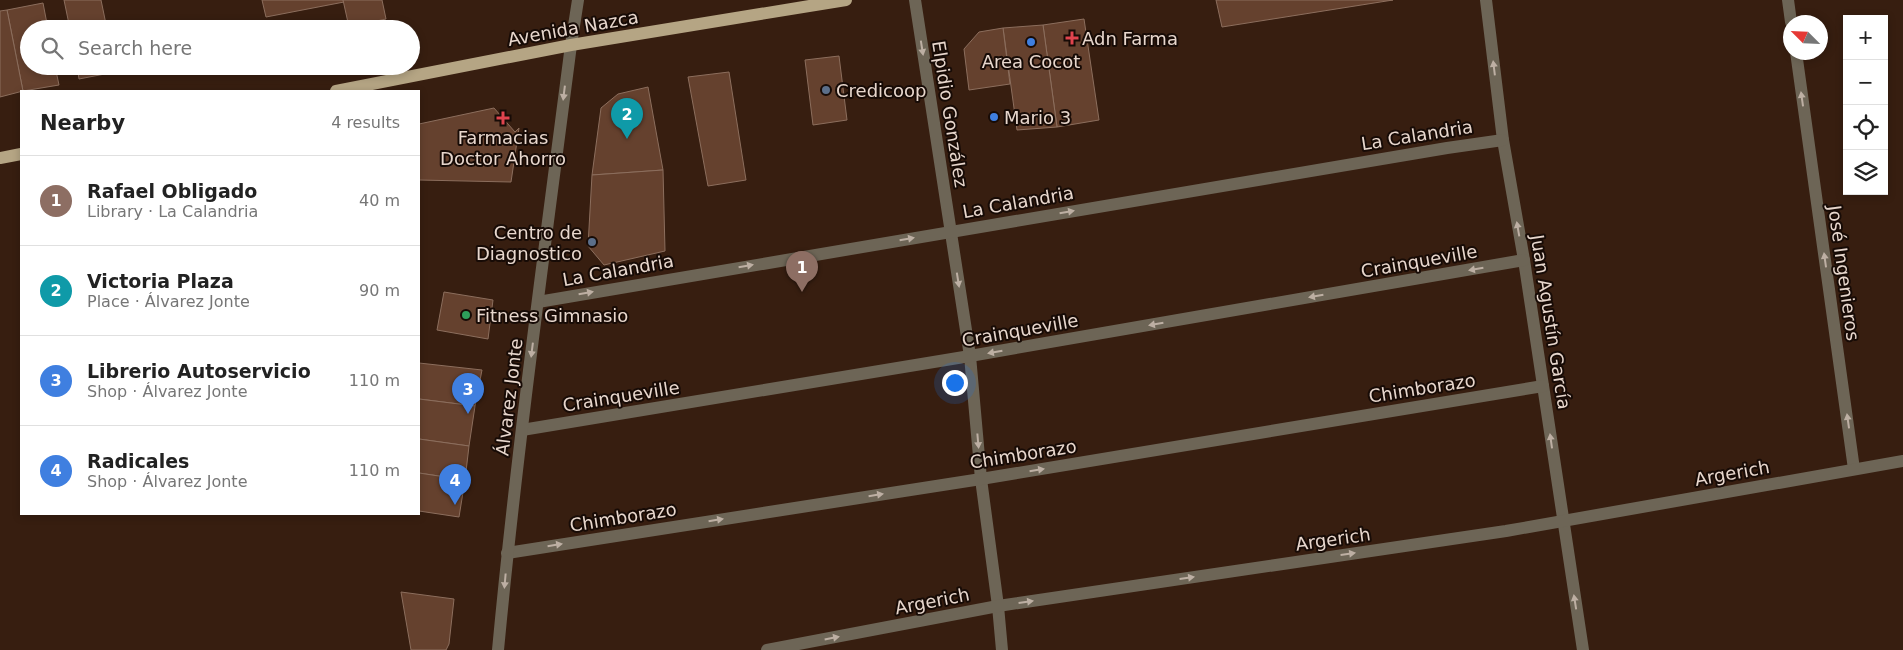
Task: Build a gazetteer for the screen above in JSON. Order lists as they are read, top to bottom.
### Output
{
  "streets": {
    "main road": ["Avenida Nazca"],
    "street": [
      "Elpidio González",
      "La Calandria",
      "Crainqueville",
      "José Ingenieros",
      "Juan Agustín García",
      "Chimborazo",
      "Álvarez Jonte",
      "Argerich"
    ]
  },
  "crossings": [
    ["Avenida Nazca", "Álvarez Jonte"],
    ["Elpidio González", "La Calandria"],
    ["Elpidio González", "Crainqueville"],
    ["Elpidio González", "Chimborazo"],
    ["Elpidio González", "Argerich"],
    ["La Calandria", "Juan Agustín García"],
    ["La Calandria", "Álvarez Jonte"],
    ["Crainqueville", "Juan Agustín García"],
    ["Crainqueville", "Álvarez Jonte"],
    ["José Ingenieros", "Argerich"],
    ["Juan Agustín García", "Chimborazo"],
    ["Juan Agustín García", "Argerich"],
    ["Chimborazo", "Álvarez Jonte"]
  ],
  "one_way": [
    "Elpidio González",
    "La Calandria",
    "Crainqueville",
    "José Ingenieros",
    "Juan Agustín García",
    "Chimborazo",
    "Álvarez Jonte",
    "Argerich"
  ],
  "places": {
    "health": ["Adn Farma", "Farmacias Doctor Ahorro"],
    "other": [
      "Area Cocot",
      "Credicoop",
      "Mario 3",
      "Centro de Diagnostico",
      "Fitness Gimnasio"
    ]
  },
  "north": "top left",
  "page": {
    "map_buttons": ["+", "−"],
    "search": "Search here",
    "heading": ["Nearby", "4 results"],
    "pins": [
      "2",
      "1",
      "3",
      "4"
    ],
    "list": [
      {
        "mark": "1",
        "name": "Rafael Obligado",
        "note": "Library · La Calandria",
        "value": "40 m"
      },
      {
        "mark": "2",
        "name": "Victoria Plaza",
        "note": "Place · Álvarez Jonte",
        "value": "90 m"
      },
      {
        "mark": "3",
        "name": "Librerio Autoservicio",
        "note": "Shop · Álvarez Jonte",
        "value": "110 m"
      },
      {
        "mark": "4",
        "name": "Radicales",
        "note": "Shop · Álvarez Jonte",
        "value": "110 m"
      }
    ]
  }
}
